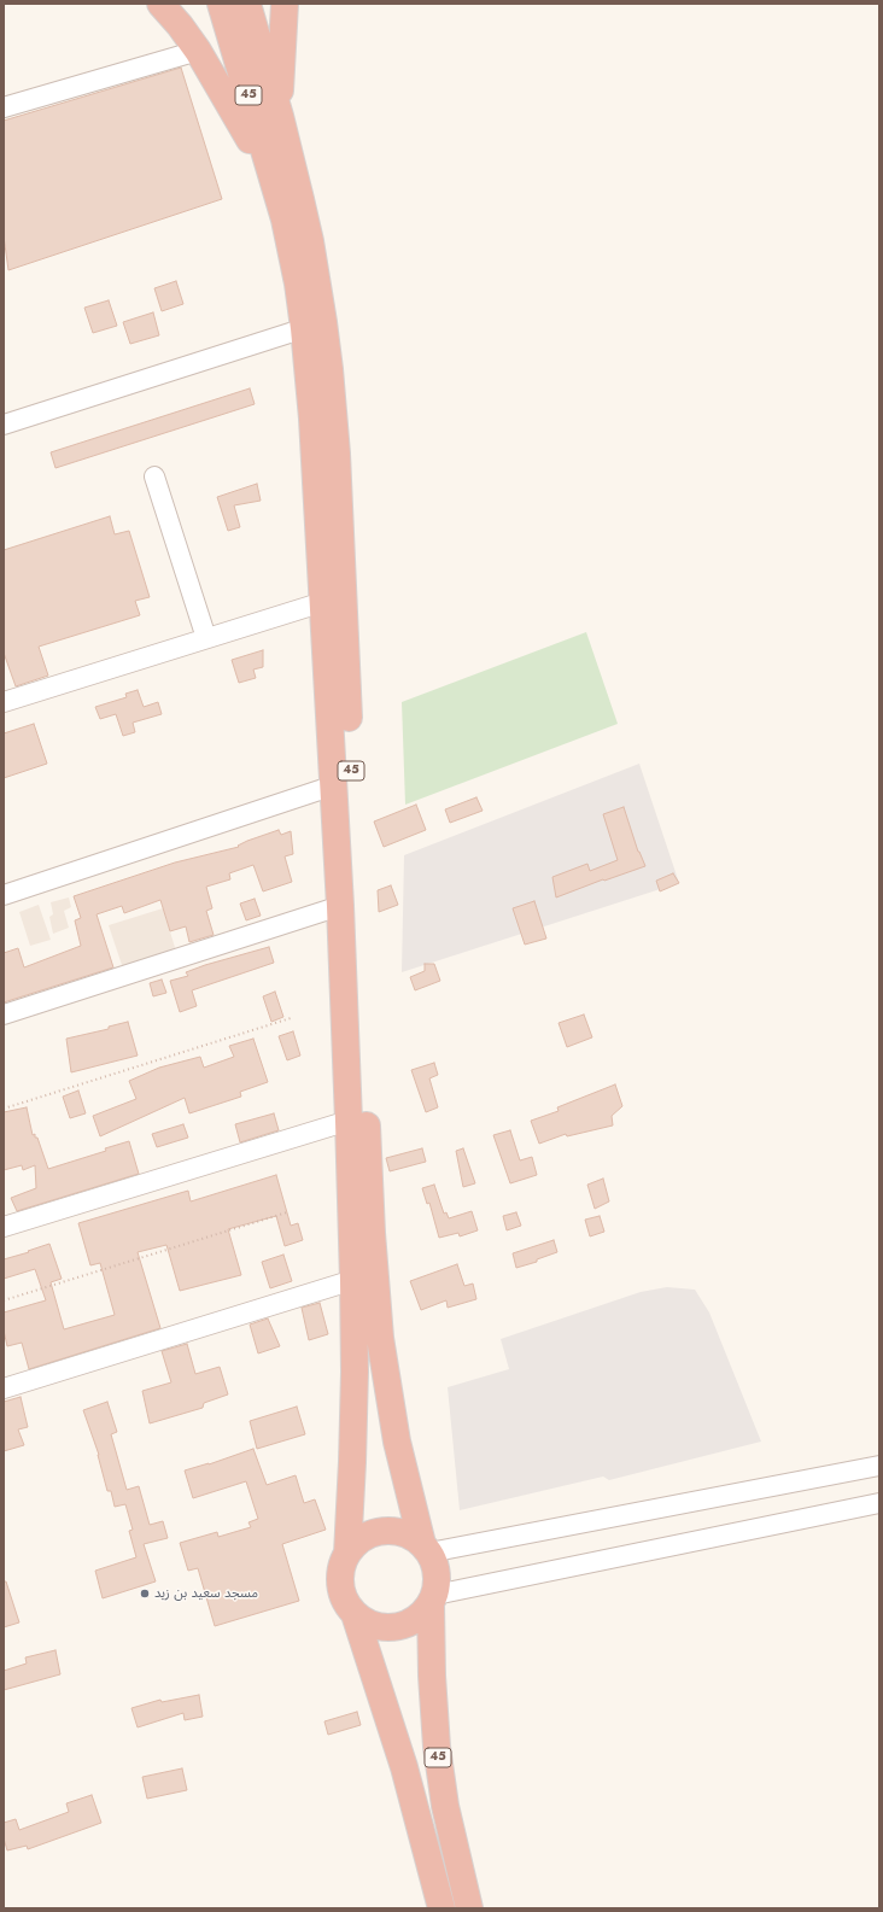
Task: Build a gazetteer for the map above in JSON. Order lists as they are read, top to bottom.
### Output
{
  "streets": {
    "highway": ["45"]
  },
  "places": ["مسجد سعيد بن زيد"]
}
